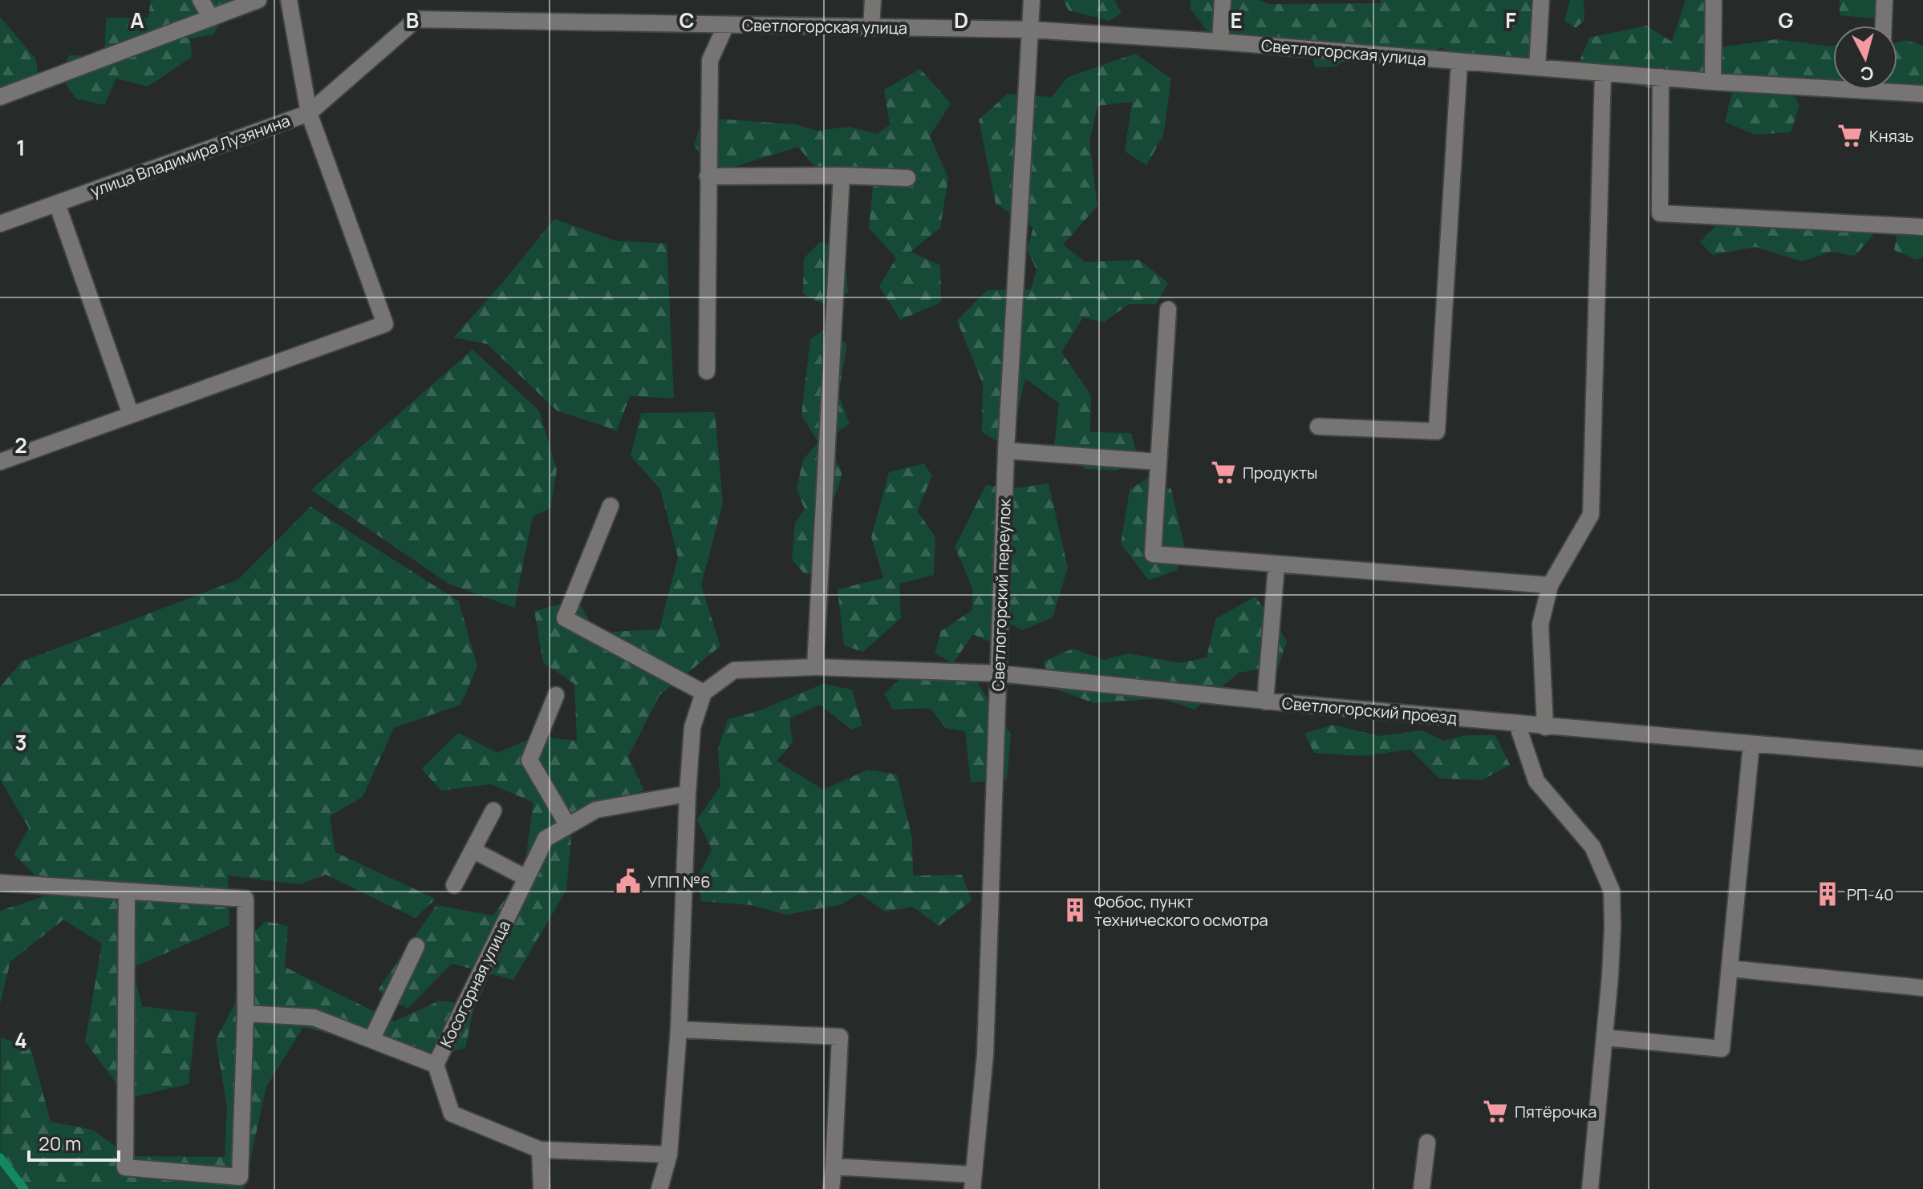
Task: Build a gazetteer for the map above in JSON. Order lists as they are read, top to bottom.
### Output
{
  "streets": {
    "street": [
      "Светлогорская улица",
      "улица Владимира Лузянина",
      "Светлогорский переулок",
      "Светлогорский проезд",
      "Косогорная улица"
    ]
  },
  "crossings": [
    ["Светлогорская улица", "улица Владимира Лузянина"],
    ["Светлогорская улица", "Светлогорский переулок"],
    ["Светлогорский переулок", "Светлогорский проезд"]
  ],
  "places": {
    "supermarket": ["Князь", "Продукты", "Пятёрочка"],
    "public building": ["УПП №6"],
    "building": ["РП-40", "Фобос, пункт технического осмотра"]
  },
  "scale_bar": "20 m",
  "north": "bottom",
  "grid": {
    "columns": [
      "A",
      "B",
      "C",
      "D",
      "E",
      "F",
      "G"
    ],
    "rows": [
      "1",
      "2",
      "3",
      "4"
    ]
  }
}
